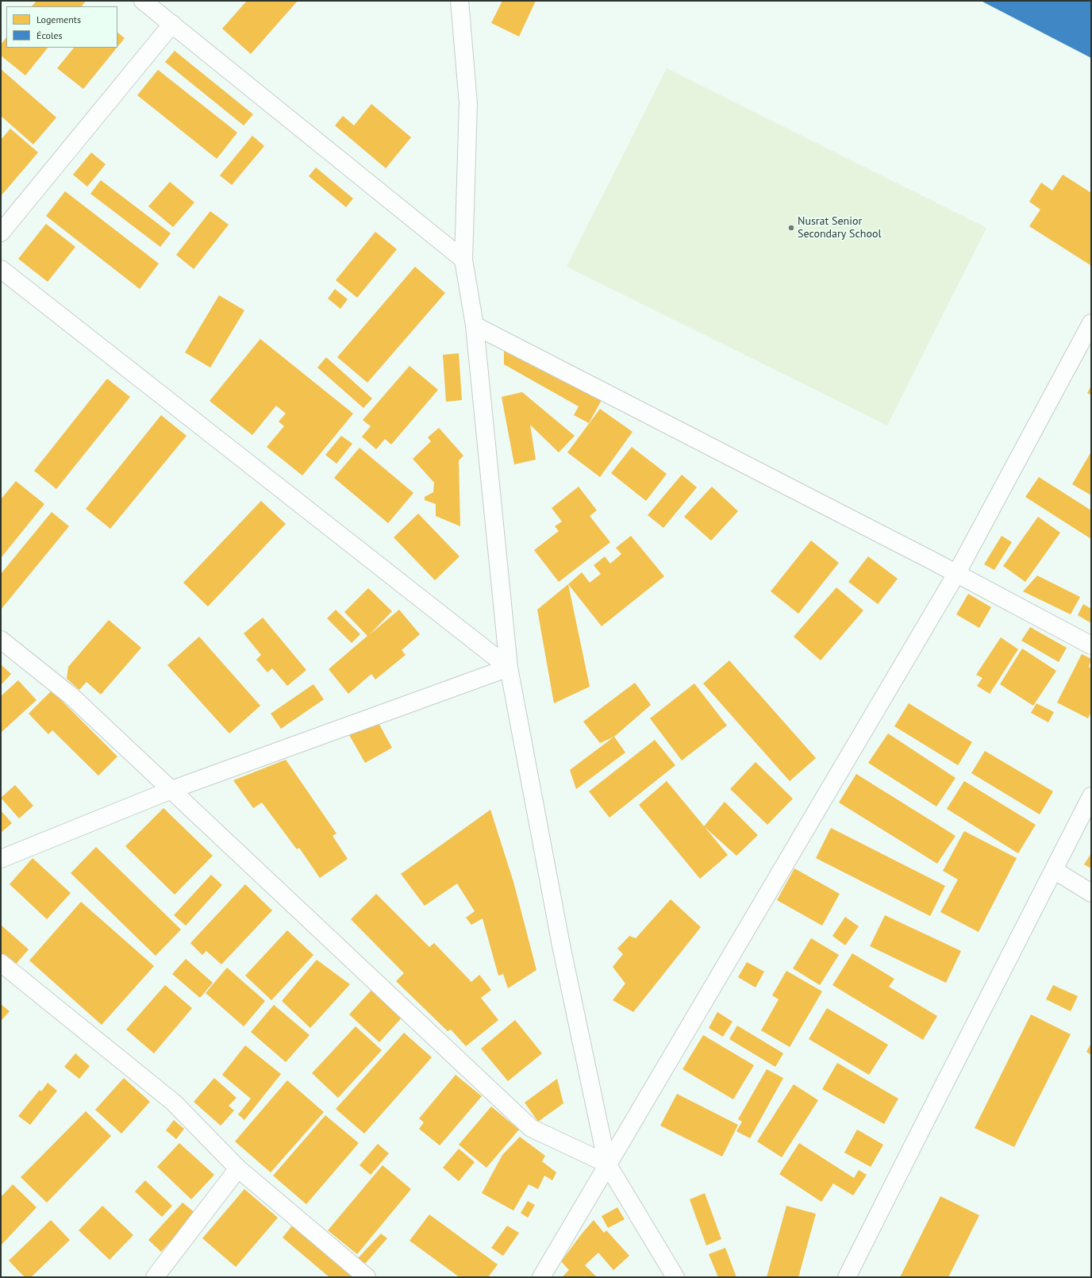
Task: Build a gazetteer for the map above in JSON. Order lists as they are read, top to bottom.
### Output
{
  "places": ["Nusrat Senior Secondary School"],
  "legend": ["Logements", "Écoles"]
}
